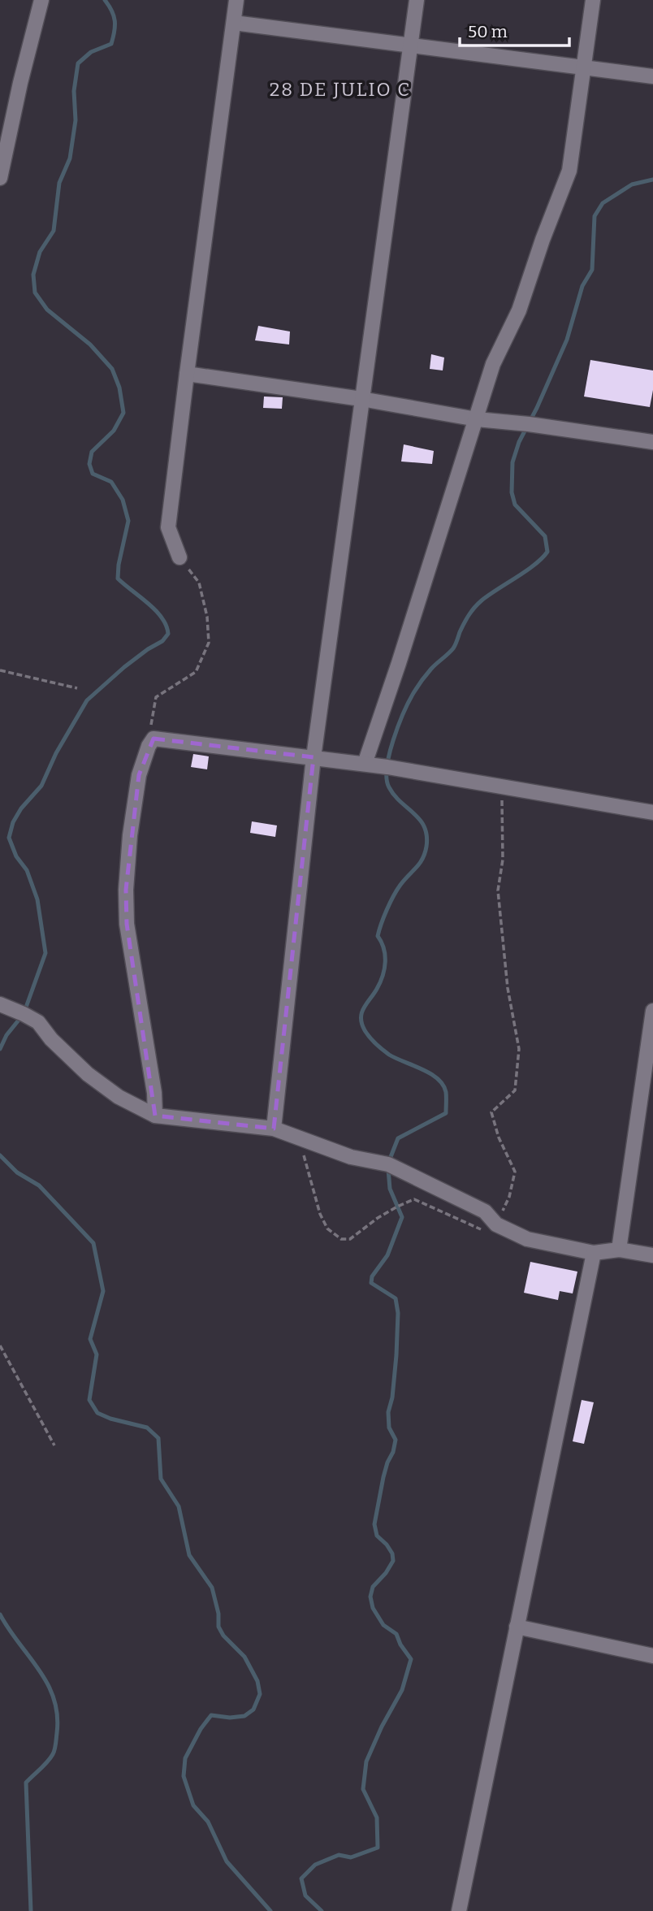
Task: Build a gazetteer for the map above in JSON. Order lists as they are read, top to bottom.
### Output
{
  "districts": ["28 DE JULIO C"],
  "scale_bar": "50 m"
}
